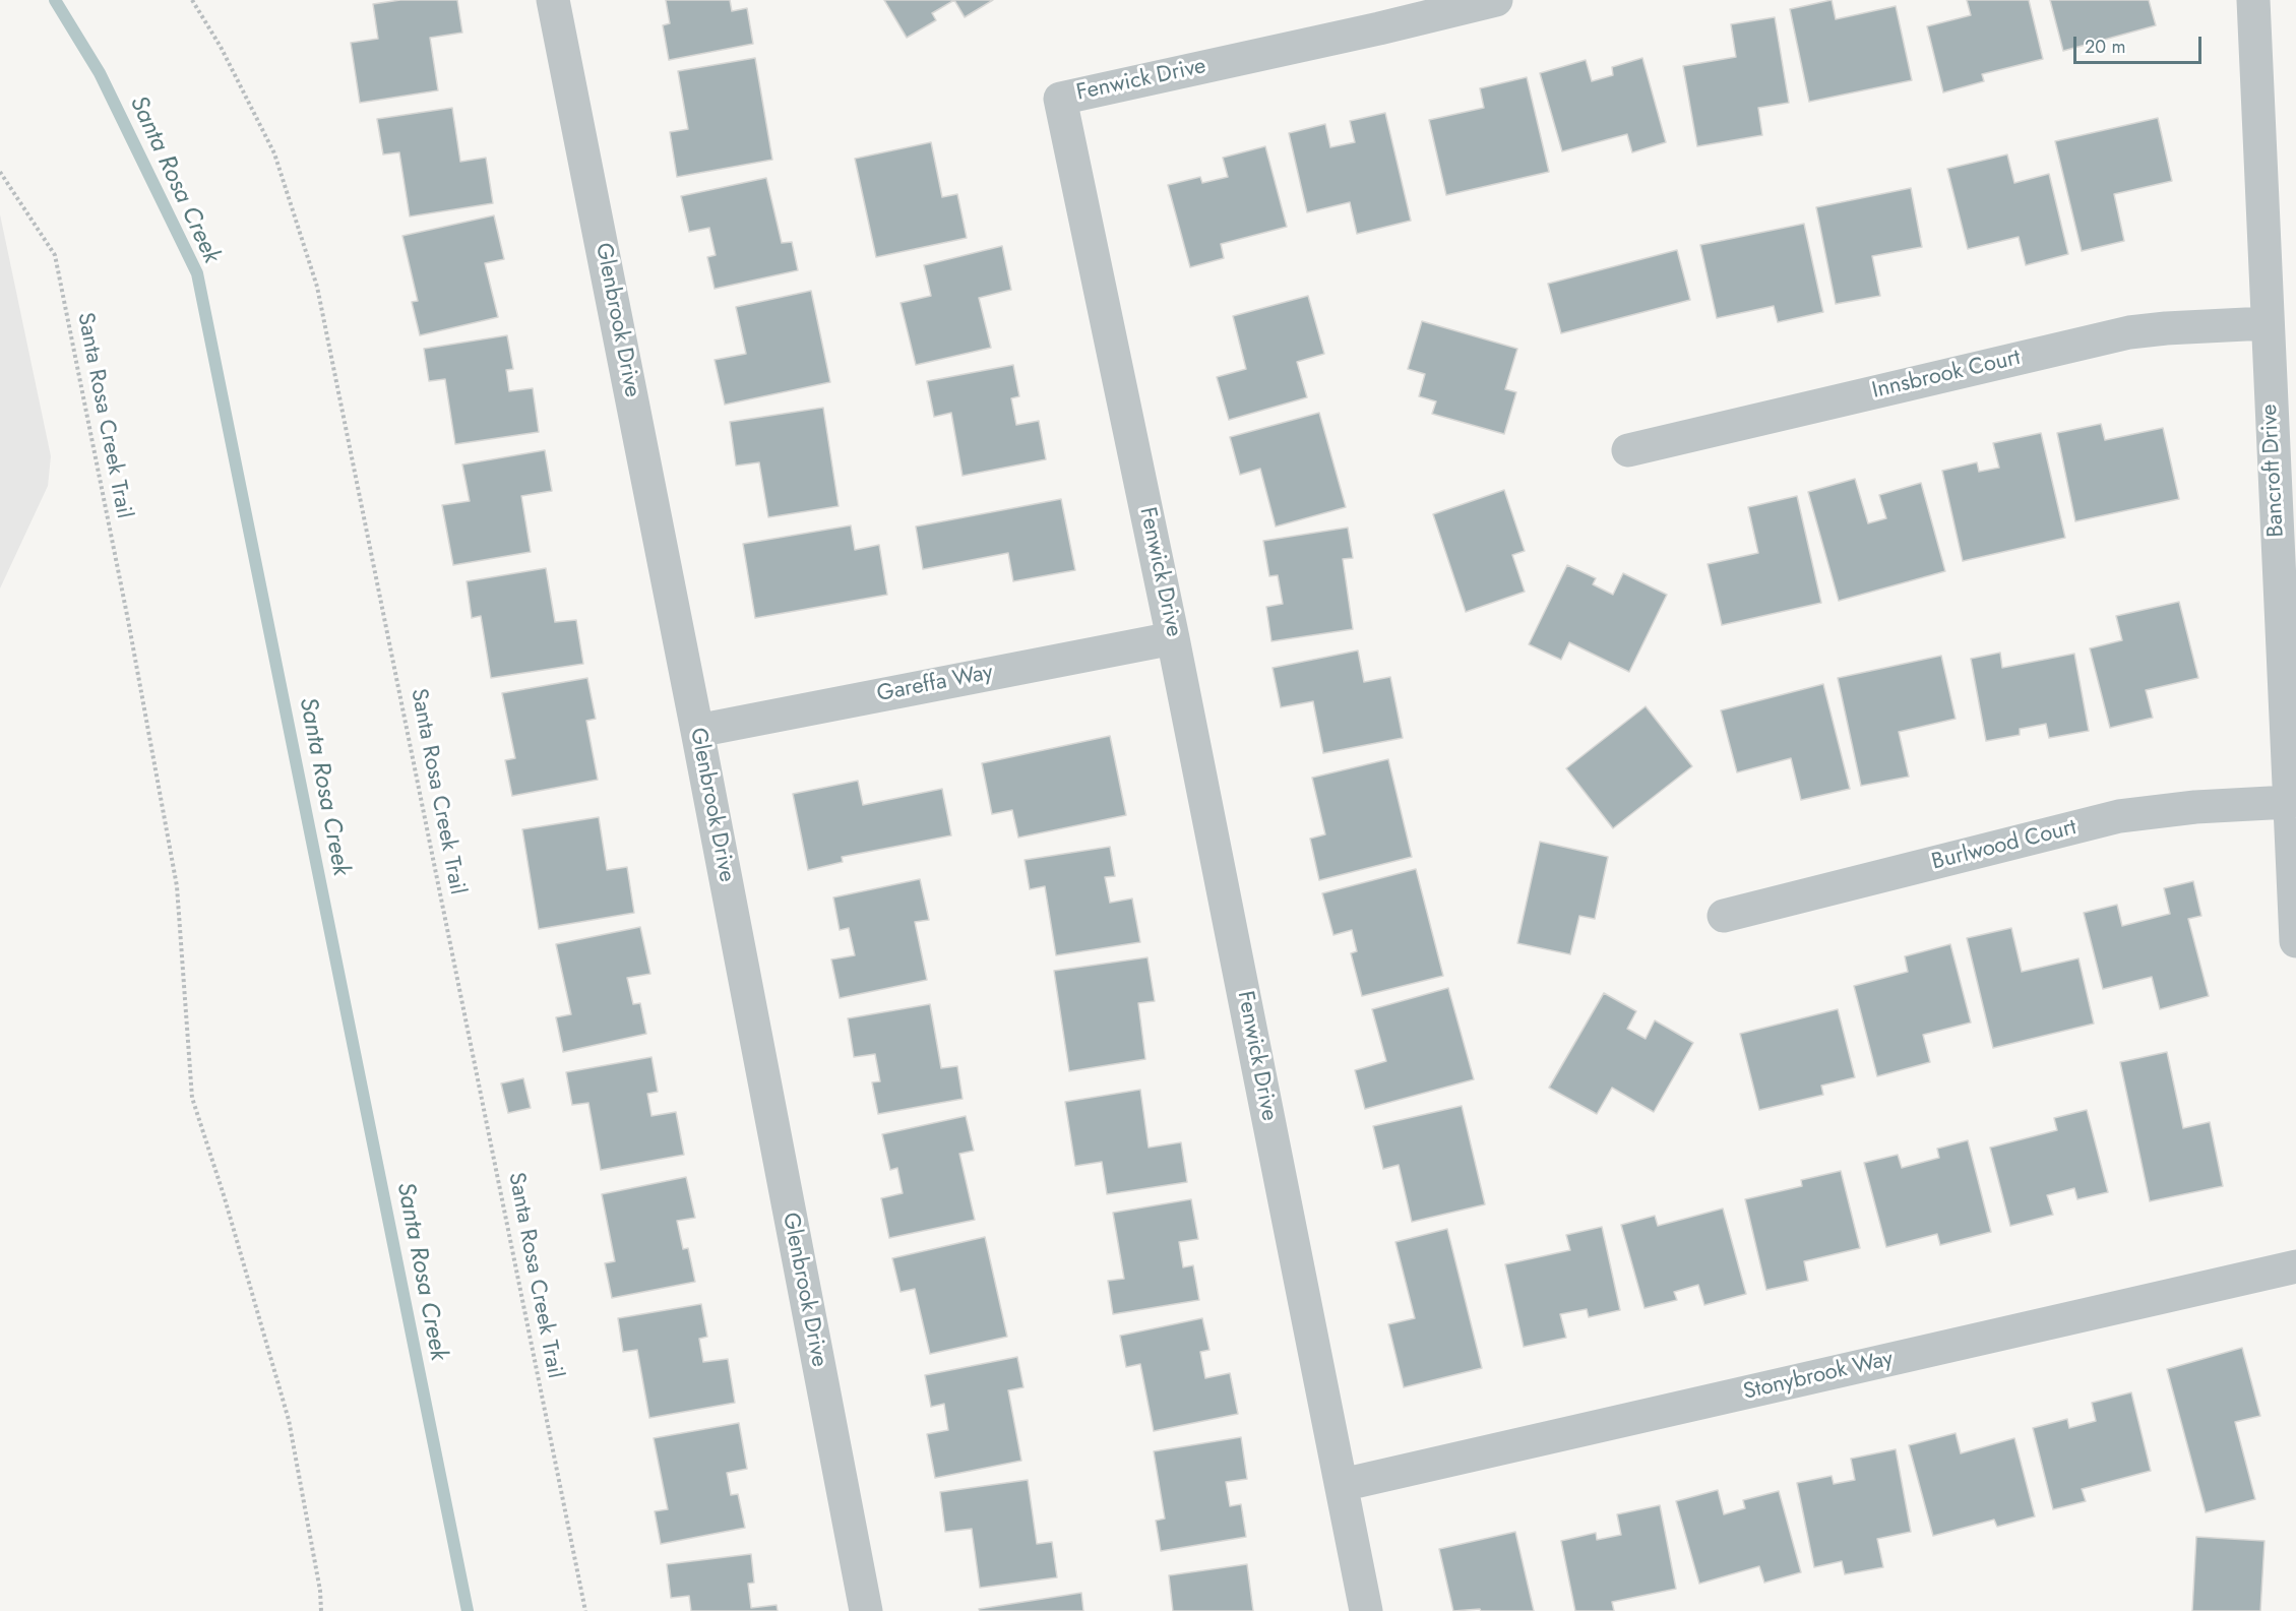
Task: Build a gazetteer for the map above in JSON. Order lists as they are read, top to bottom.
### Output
{
  "streets": {
    "street": [
      "Fenwick Drive",
      "Glenbrook Drive",
      "Innsbrook Court",
      "Bancroft Drive",
      "Gareffa Way",
      "Burlwood Court",
      "Stonybrook Way"
    ],
    "path": ["Santa Rosa Creek Trail"]
  },
  "crossings": [
    ["Fenwick Drive", "Gareffa Way"],
    ["Fenwick Drive", "Stonybrook Way"],
    ["Glenbrook Drive", "Gareffa Way"],
    ["Innsbrook Court", "Bancroft Drive"],
    ["Bancroft Drive", "Burlwood Court"]
  ],
  "water": ["Santa Rosa Creek"],
  "scale_bar": "20 m"
}
